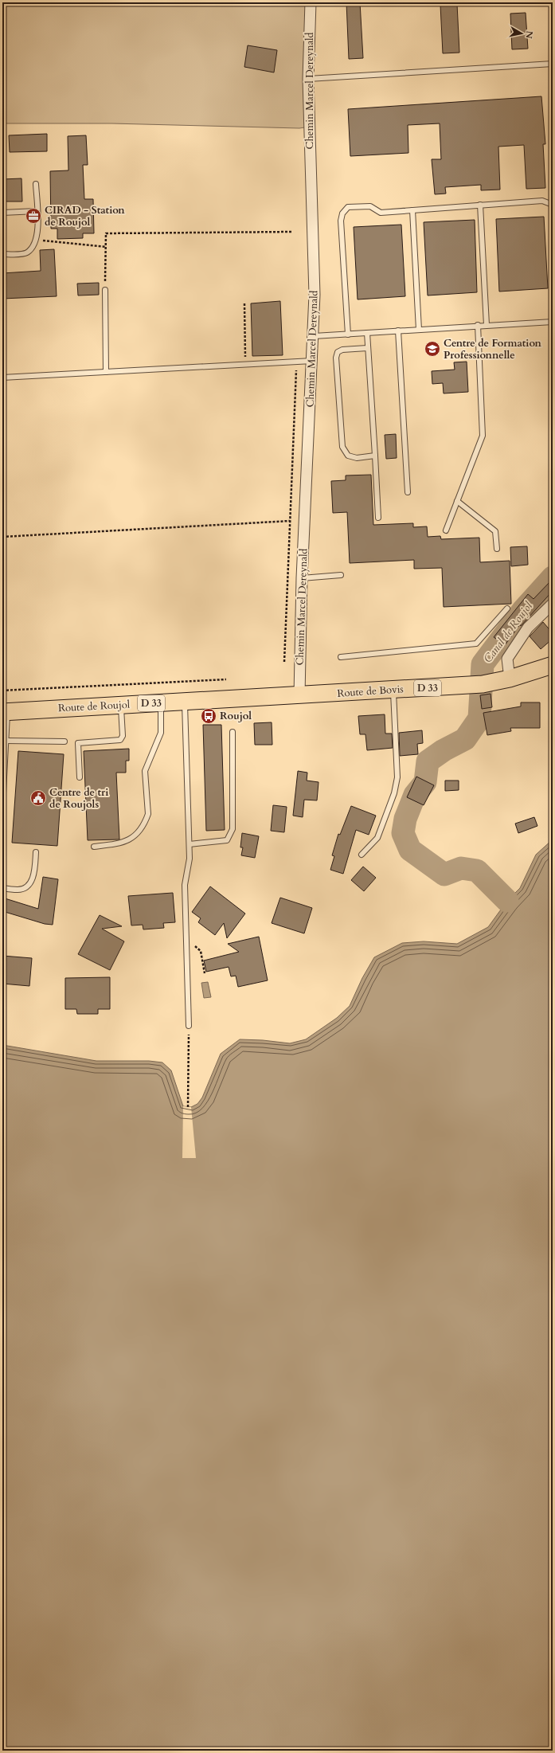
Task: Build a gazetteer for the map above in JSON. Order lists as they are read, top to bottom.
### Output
{
  "streets": {
    "main road": ["D 33", "Route de Bovis", "Route de Roujol"],
    "street": ["Chemin Marcel Dereynald"]
  },
  "crossings": [
    ["Chemin Marcel Dereynald", "Route de Bovis"],
    ["Chemin Marcel Dereynald", "Route de Roujol"],
    ["Route de Bovis", "Route de Roujol"]
  ],
  "water": ["Canal de Roujol"],
  "places": {
    "office": ["CIRAD - Station de Roujol"],
    "school or university": ["Centre de Formation Professionnelle"],
    "bus stop": ["Roujol"],
    "public building": ["Centre de tri de Roujols"]
  },
  "north": "right"
}
